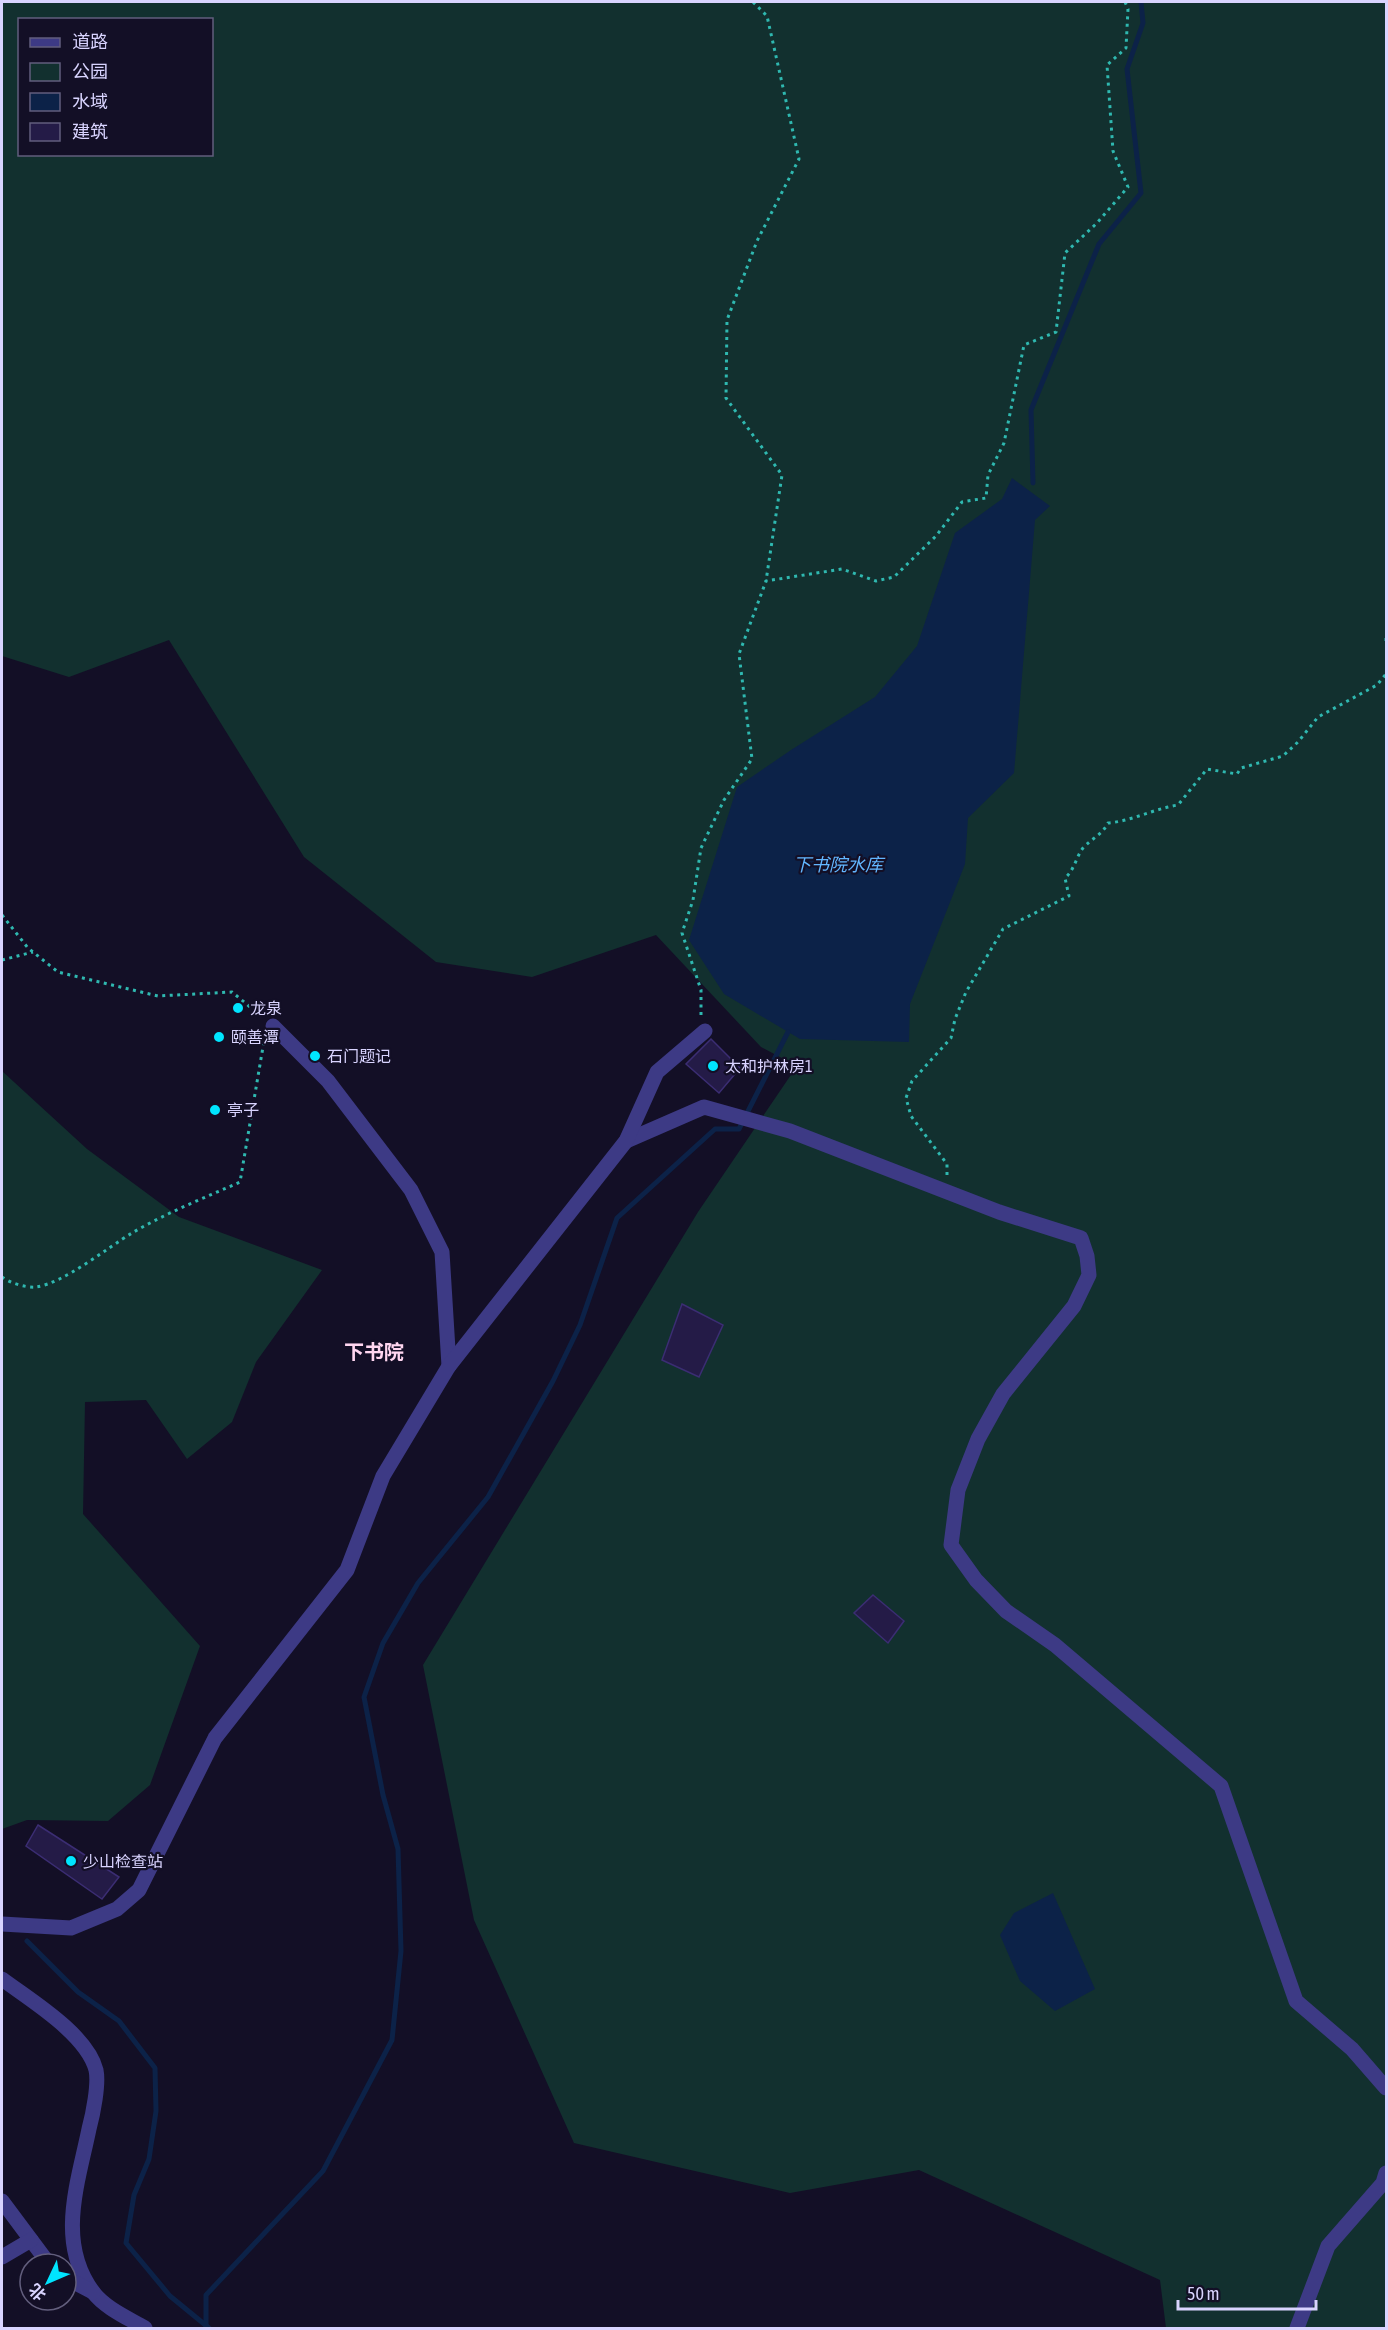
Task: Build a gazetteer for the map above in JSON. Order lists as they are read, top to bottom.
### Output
{
  "districts": ["下书院"],
  "water": ["下书院水库"],
  "places": [
    "龙泉",
    "颐善潭",
    "石门题记",
    "太和护林房1",
    "亭子",
    "少山检查站"
  ],
  "legend": [
    "道路",
    "公园",
    "水域",
    "建筑"
  ],
  "scale_bar": "50 m",
  "north": "bottom left"
}
